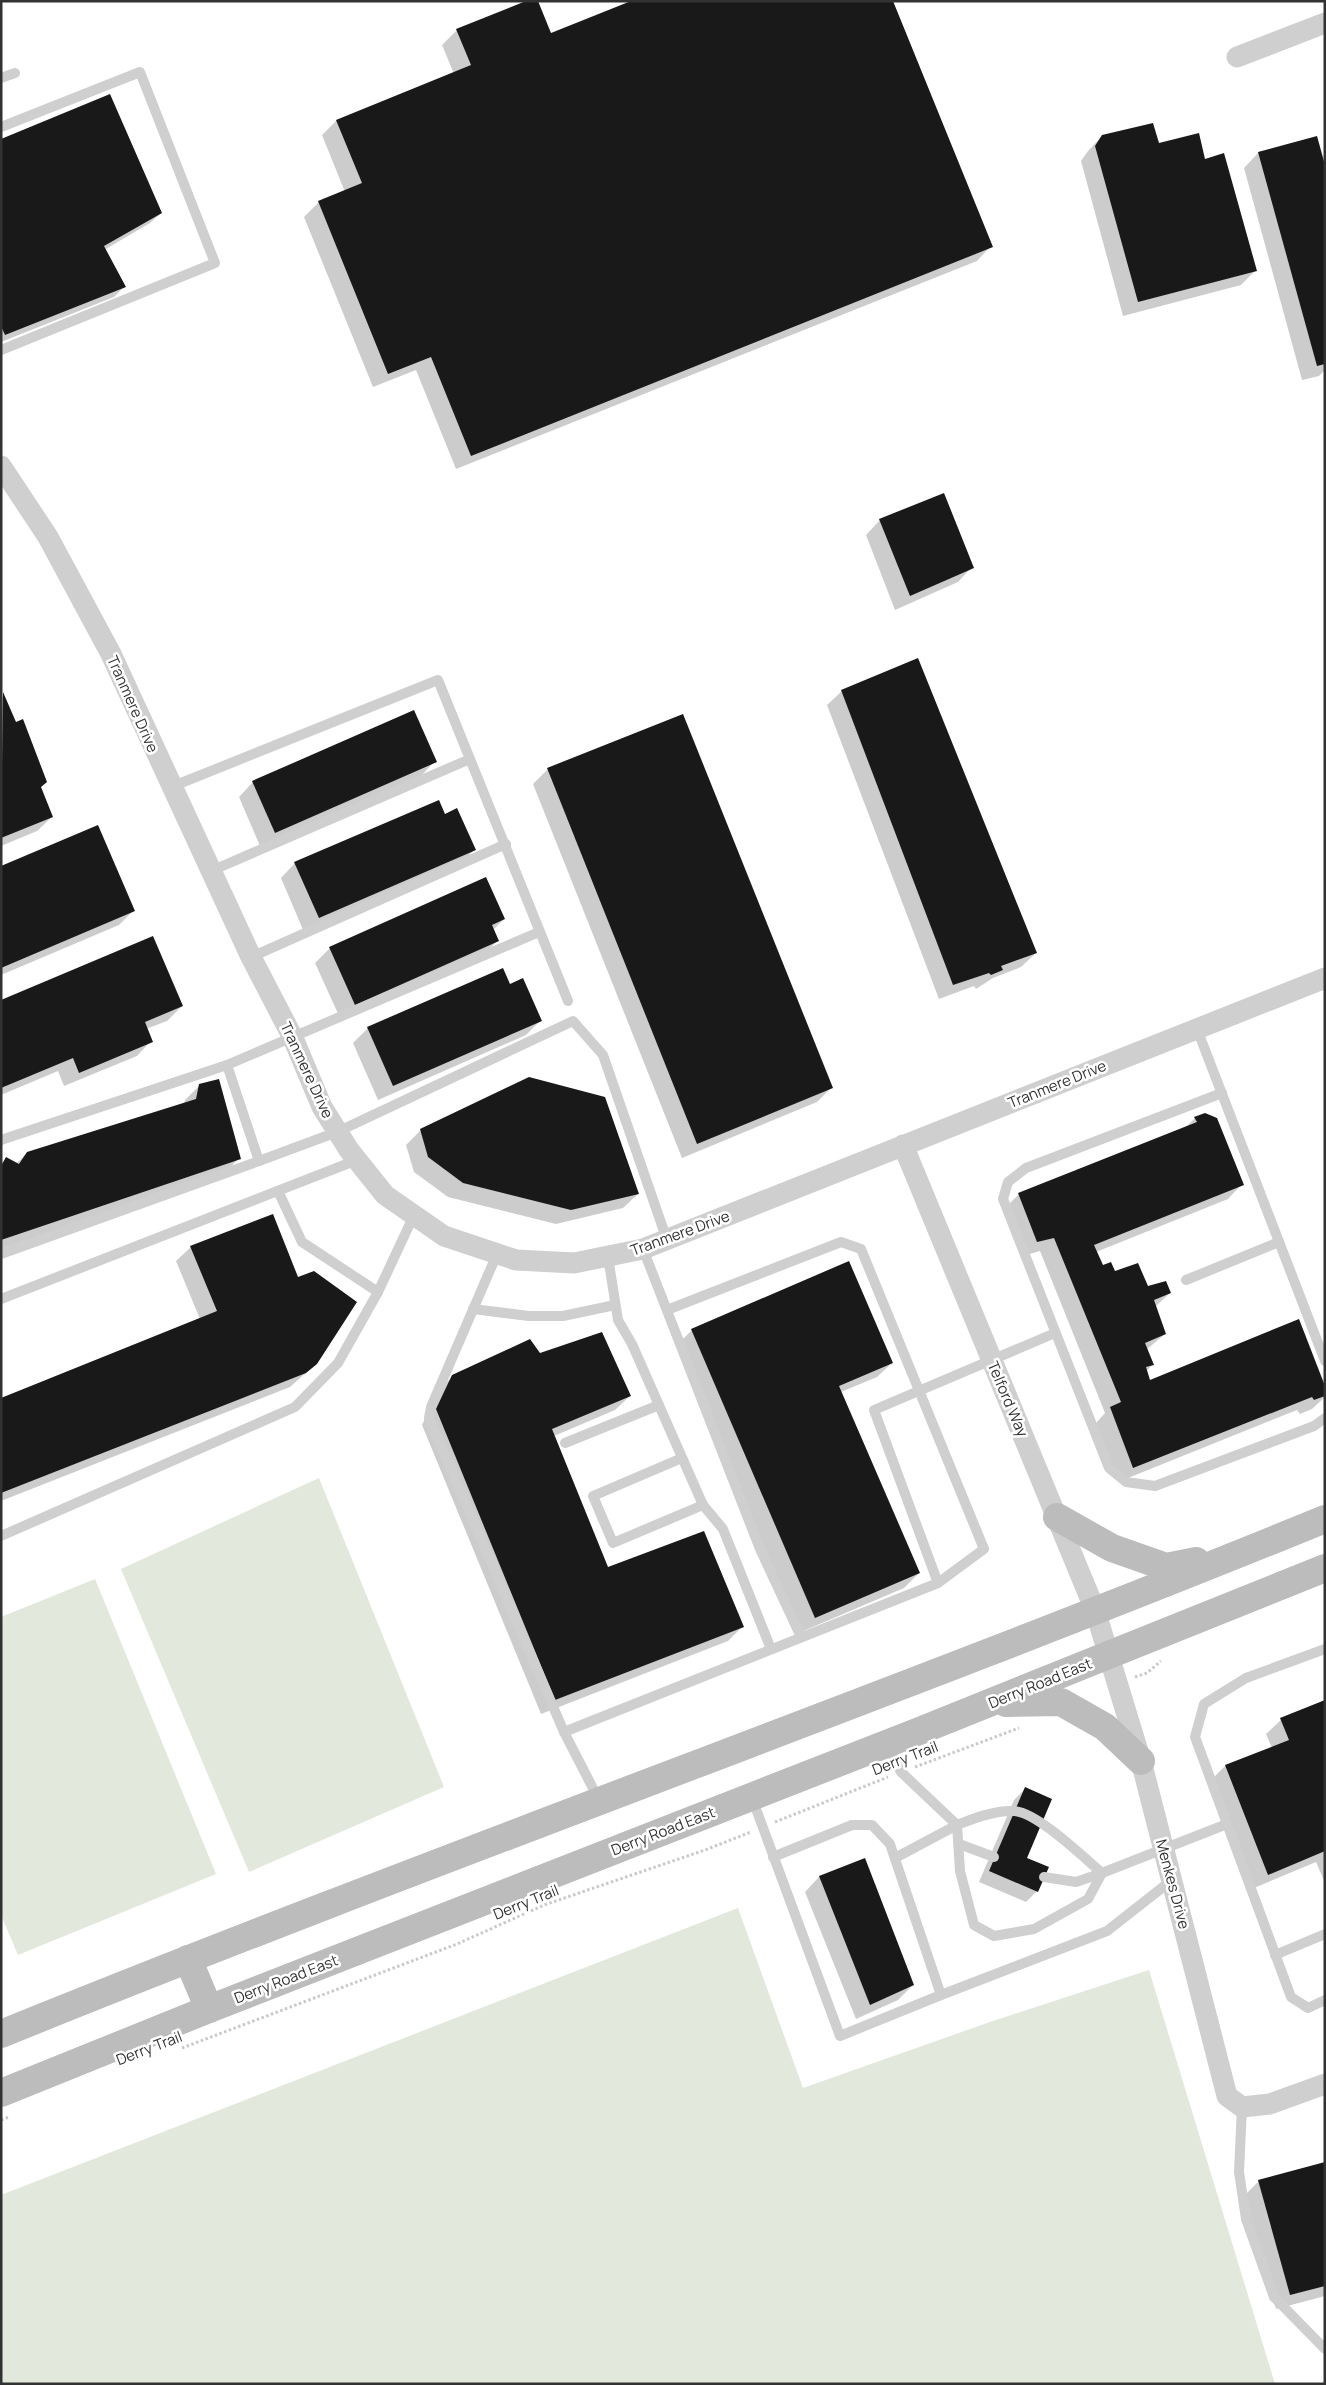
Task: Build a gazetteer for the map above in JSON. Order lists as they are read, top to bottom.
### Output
{
  "streets": {
    "main road": ["Derry Road East"],
    "street": ["Tranmere Drive", "Telford Way", "Menkes Drive"],
    "path": ["Derry Trail"]
  },
  "crossings": [
    ["Tranmere Drive", "Telford Way"],
    ["Telford Way", "Derry Road East"],
    ["Telford Way", "Menkes Drive"],
    ["Derry Road East", "Menkes Drive"]
  ]
}
